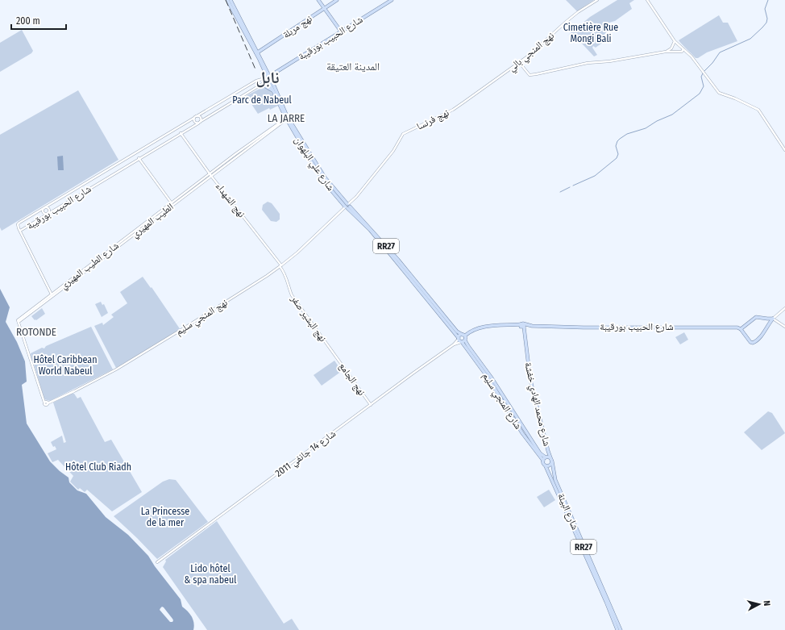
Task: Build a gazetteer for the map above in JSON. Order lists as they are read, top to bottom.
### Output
{
  "streets": {
    "main road": [
      "نهج مربلة",
      "شارع الحبيب بورقيبة",
      "شارع علي البلهوان",
      "RR27",
      "شارع المنجي سليم",
      "شارع محمد الهادي خفشة",
      "شارع البيئة"
    ],
    "street": [
      "نهج المنجي بالي",
      "نهج فرنسا",
      "نهج الشهداء",
      "شارع الطيب المهيري",
      "نهج المنجي سليم",
      "نهج البشير صفر",
      "نهج الجامع",
      "شارع 14 جانفي 2011"
    ]
  },
  "crossings": [
    ["شارع الحبيب بورقيبة", "شارع علي البلهوان"],
    ["شارع الحبيب بورقيبة", "نهج الشهداء"],
    ["شارع الحبيب بورقيبة", "RR27"],
    ["شارع الحبيب بورقيبة", "شارع المنجي سليم"],
    ["شارع الحبيب بورقيبة", "شارع محمد الهادي خفشة"],
    ["نهج المنجي بالي", "نهج فرنسا"],
    ["نهج فرنسا", "نهج المنجي سليم"],
    ["شارع علي البلهوان", "RR27"],
    ["شارع علي البلهوان", "شارع الطيب المهيري"],
    ["شارع علي البلهوان", "نهج المنجي سليم"],
    ["نهج الشهداء", "شارع الطيب المهيري"],
    ["نهج الشهداء", "نهج المنجي سليم"],
    ["نهج الشهداء", "نهج البشير صفر"],
    ["RR27", "شارع المنجي سليم"],
    ["RR27", "شارع محمد الهادي خفشة"],
    ["RR27", "شارع البيئة"],
    ["شارع الطيب المهيري", "نهج المنجي سليم"],
    ["نهج المنجي سليم", "نهج البشير صفر"],
    ["نهج البشير صفر", "نهج الجامع"],
    ["نهج الجامع", "شارع 14 جانفي 2011"],
    ["شارع المنجي سليم", "شارع محمد الهادي خفشة"],
    ["شارع المنجي سليم", "شارع البيئة"],
    ["شارع محمد الهادي خفشة", "شارع البيئة"]
  ],
  "districts": [
    "المدينة العتيقة",
    "نابل",
    "LA JARRE",
    "ROTONDE"
  ],
  "parks": [
    "Cimetière Rue Mongi Bali",
    "Parc de Nabeul",
    "Hôtel Caribbean World Nabeul",
    "Hôtel Club Riadh",
    "La Princesse de la mer",
    "Lido hôtel & spa nabeul"
  ],
  "scale_bar": "200 m",
  "north": "right"
}
